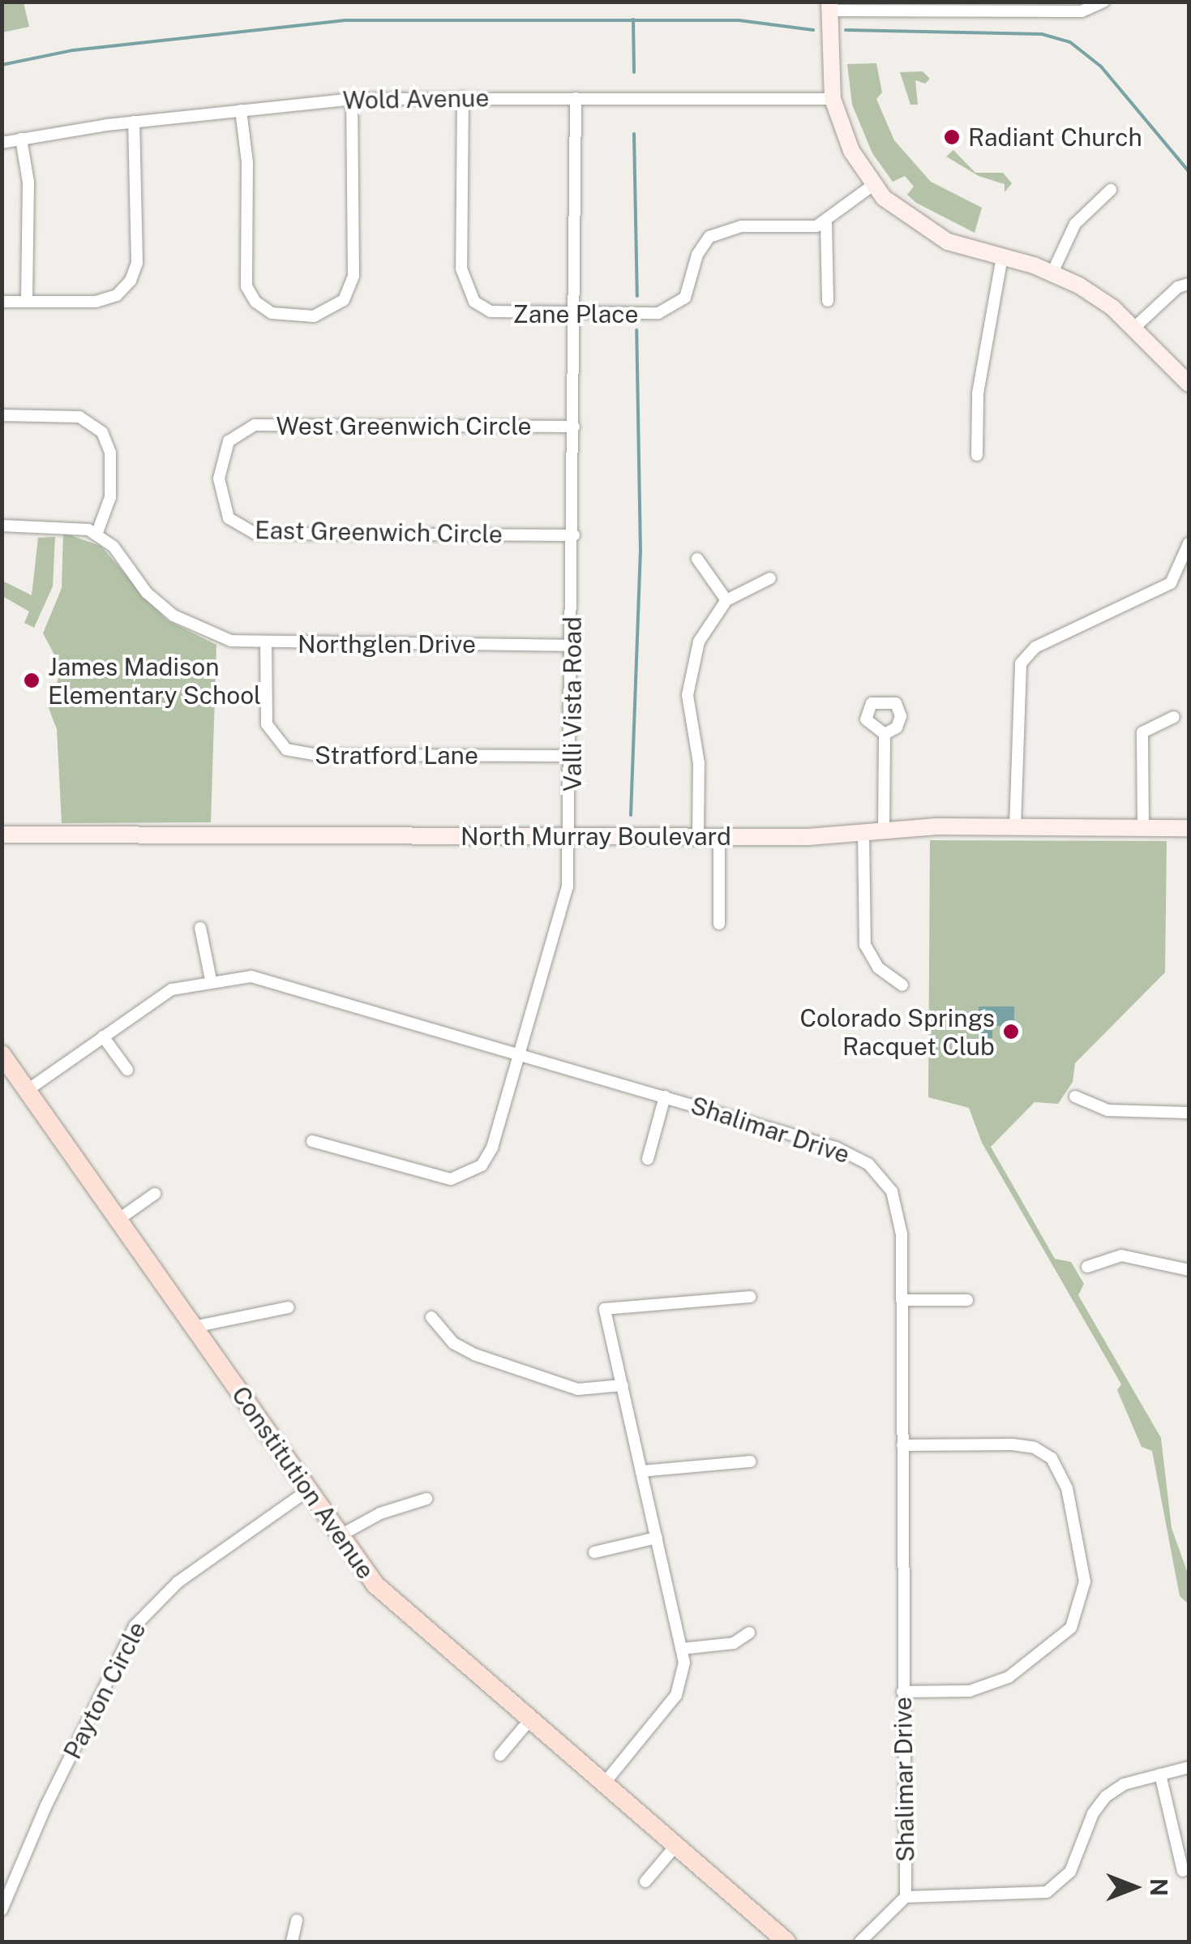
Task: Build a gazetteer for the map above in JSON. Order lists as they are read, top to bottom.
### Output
{
  "streets": {
    "main road": ["North Murray Boulevard", "Constitution Avenue"],
    "street": [
      "Wold Avenue",
      "Zane Place",
      "West Greenwich Circle",
      "East Greenwich Circle",
      "Northglen Drive",
      "Valli Vista Road",
      "Stratford Lane",
      "Shalimar Drive",
      "Payton Circle"
    ]
  },
  "crossings": [
    ["Wold Avenue", "Zane Place"],
    ["Wold Avenue", "Valli Vista Road"],
    ["Zane Place", "Valli Vista Road"],
    ["West Greenwich Circle", "East Greenwich Circle"],
    ["West Greenwich Circle", "Valli Vista Road"],
    ["East Greenwich Circle", "Valli Vista Road"],
    ["Northglen Drive", "Valli Vista Road"],
    ["Northglen Drive", "Stratford Lane"],
    ["Valli Vista Road", "Stratford Lane"],
    ["Valli Vista Road", "North Murray Boulevard"],
    ["Valli Vista Road", "Shalimar Drive"],
    ["Shalimar Drive", "Constitution Avenue"],
    ["Constitution Avenue", "Payton Circle"]
  ],
  "places": ["Radiant Church", "James Madison Elementary School", "Colorado Springs Racquet Club"],
  "north": "right"
}
